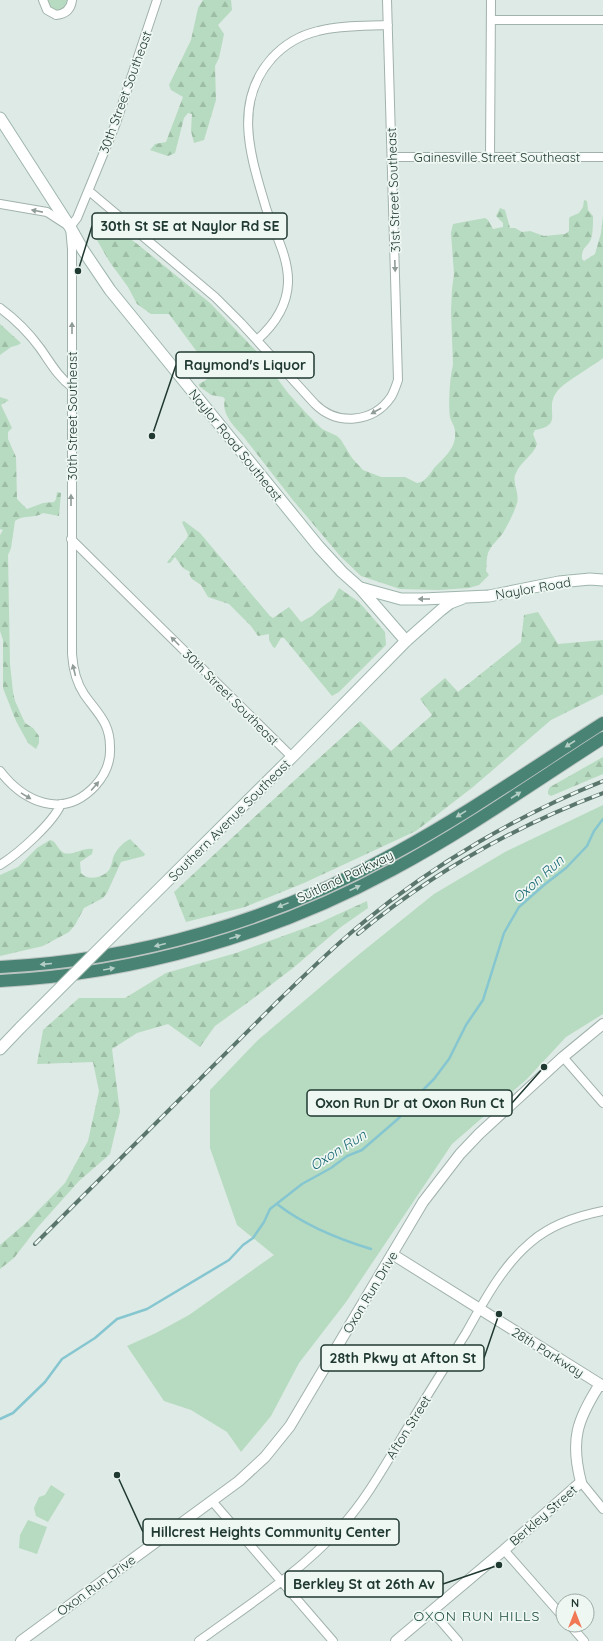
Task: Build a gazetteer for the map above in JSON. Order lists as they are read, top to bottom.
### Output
{
  "streets": {
    "highway": ["Suitland Parkway"],
    "main road": ["Naylor Road Southeast", "Naylor Road", "Southern Avenue Southeast"],
    "street": [
      "30th Street Southeast",
      "Gainesville Street Southeast",
      "31st Street Southeast",
      "Oxon Run Drive",
      "28th Parkway",
      "Afton Street",
      "Berkley Street"
    ]
  },
  "crossings": [
    ["30th Street Southeast", "Naylor Road Southeast"],
    ["30th Street Southeast", "Southern Avenue Southeast"],
    ["Gainesville Street Southeast", "31st Street Southeast"],
    ["Naylor Road Southeast", "Naylor Road"],
    ["Naylor Road Southeast", "Southern Avenue Southeast"],
    ["Naylor Road", "Southern Avenue Southeast"],
    ["Oxon Run Drive", "28th Parkway"],
    ["28th Parkway", "Afton Street"]
  ],
  "one_way": ["30th Street Southeast", "Naylor Road"],
  "districts": ["OXON RUN HILLS"],
  "water": ["Oxon Run"],
  "places": [
    "30th St SE at Naylor Rd SE",
    "Raymond's Liquor",
    "Oxon Run Dr at Oxon Run Ct",
    "28th Pkwy at Afton St",
    "Hillcrest Heights Community Center",
    "Berkley St at 26th Av"
  ],
  "north": "top"
}
